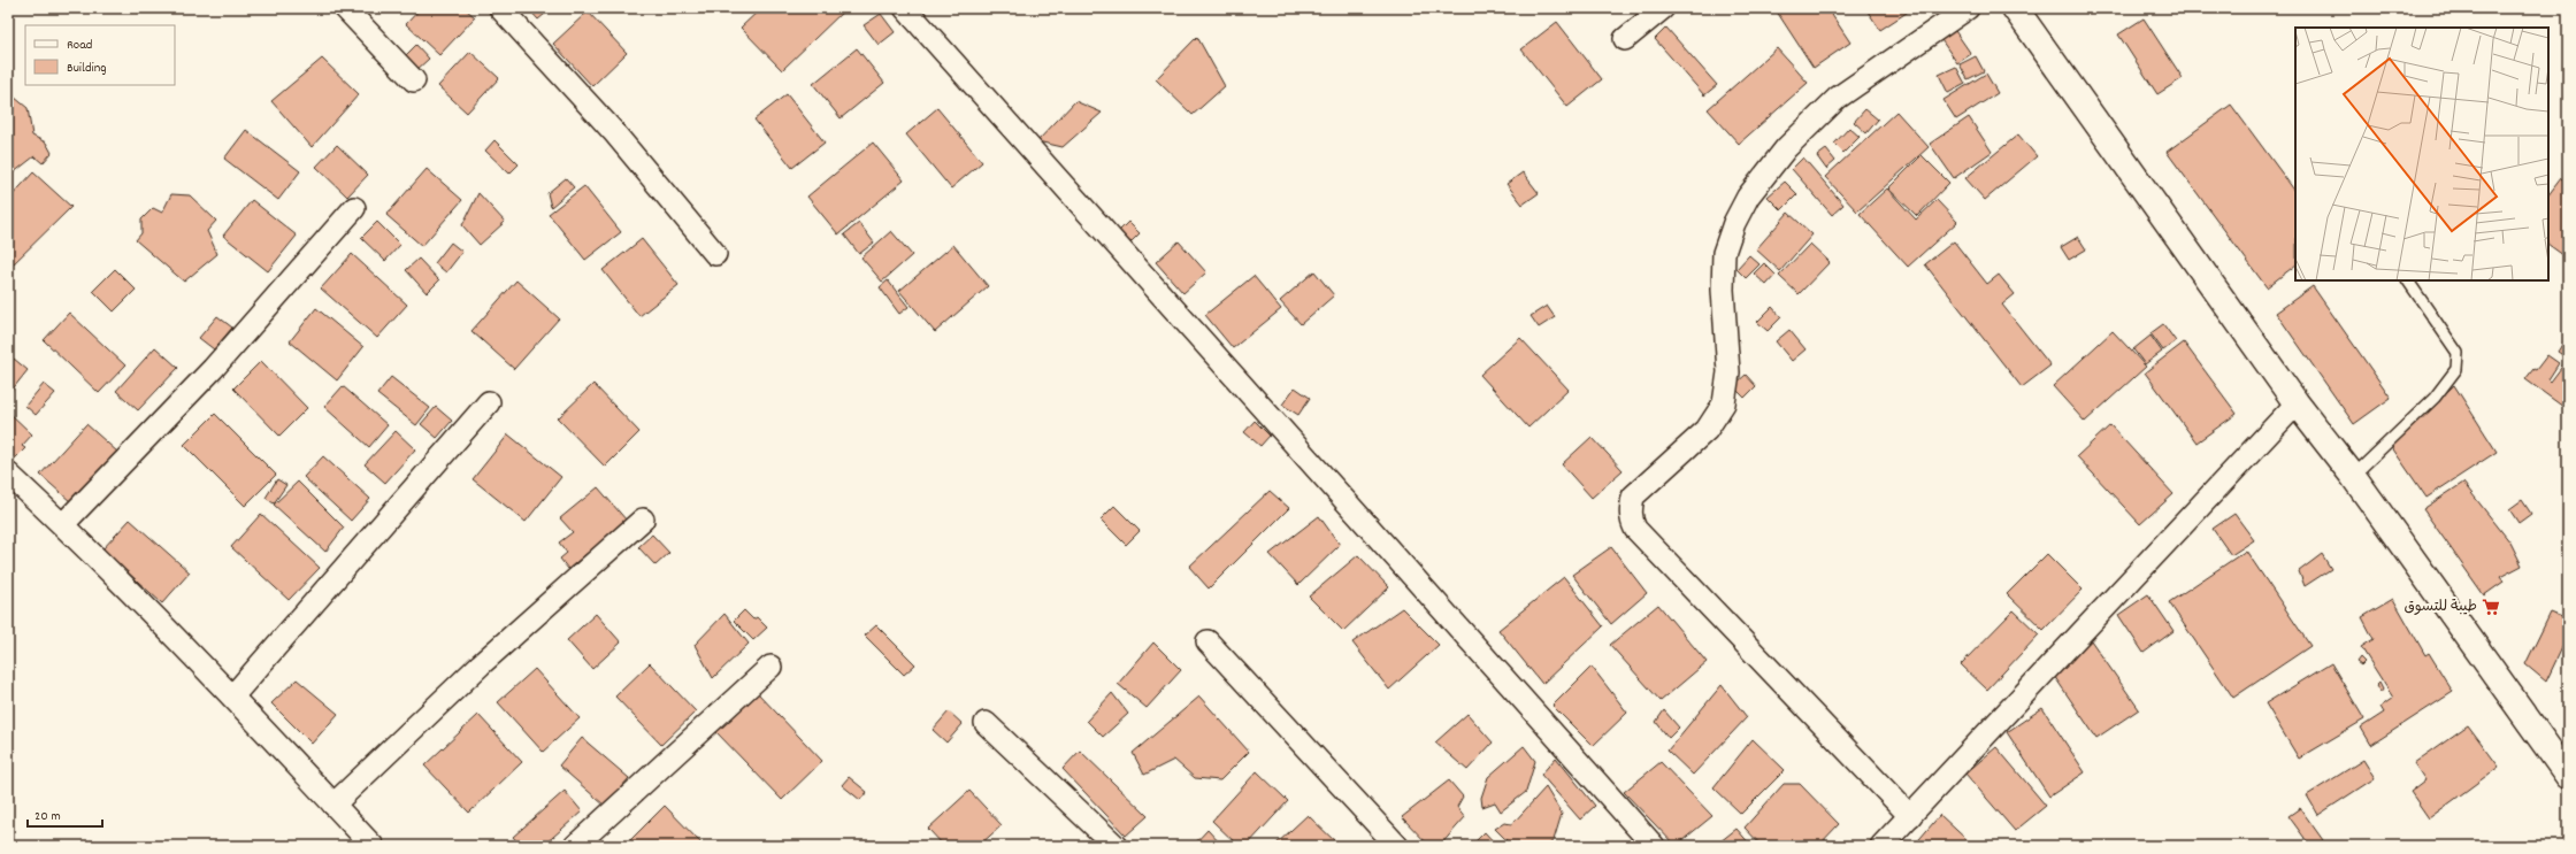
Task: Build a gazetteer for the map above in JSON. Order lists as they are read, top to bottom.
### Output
{
  "places": {
    "supermarket": ["طيبة للتسوق"]
  },
  "legend": ["Road", "Building"],
  "scale_bar": "20 m"
}
